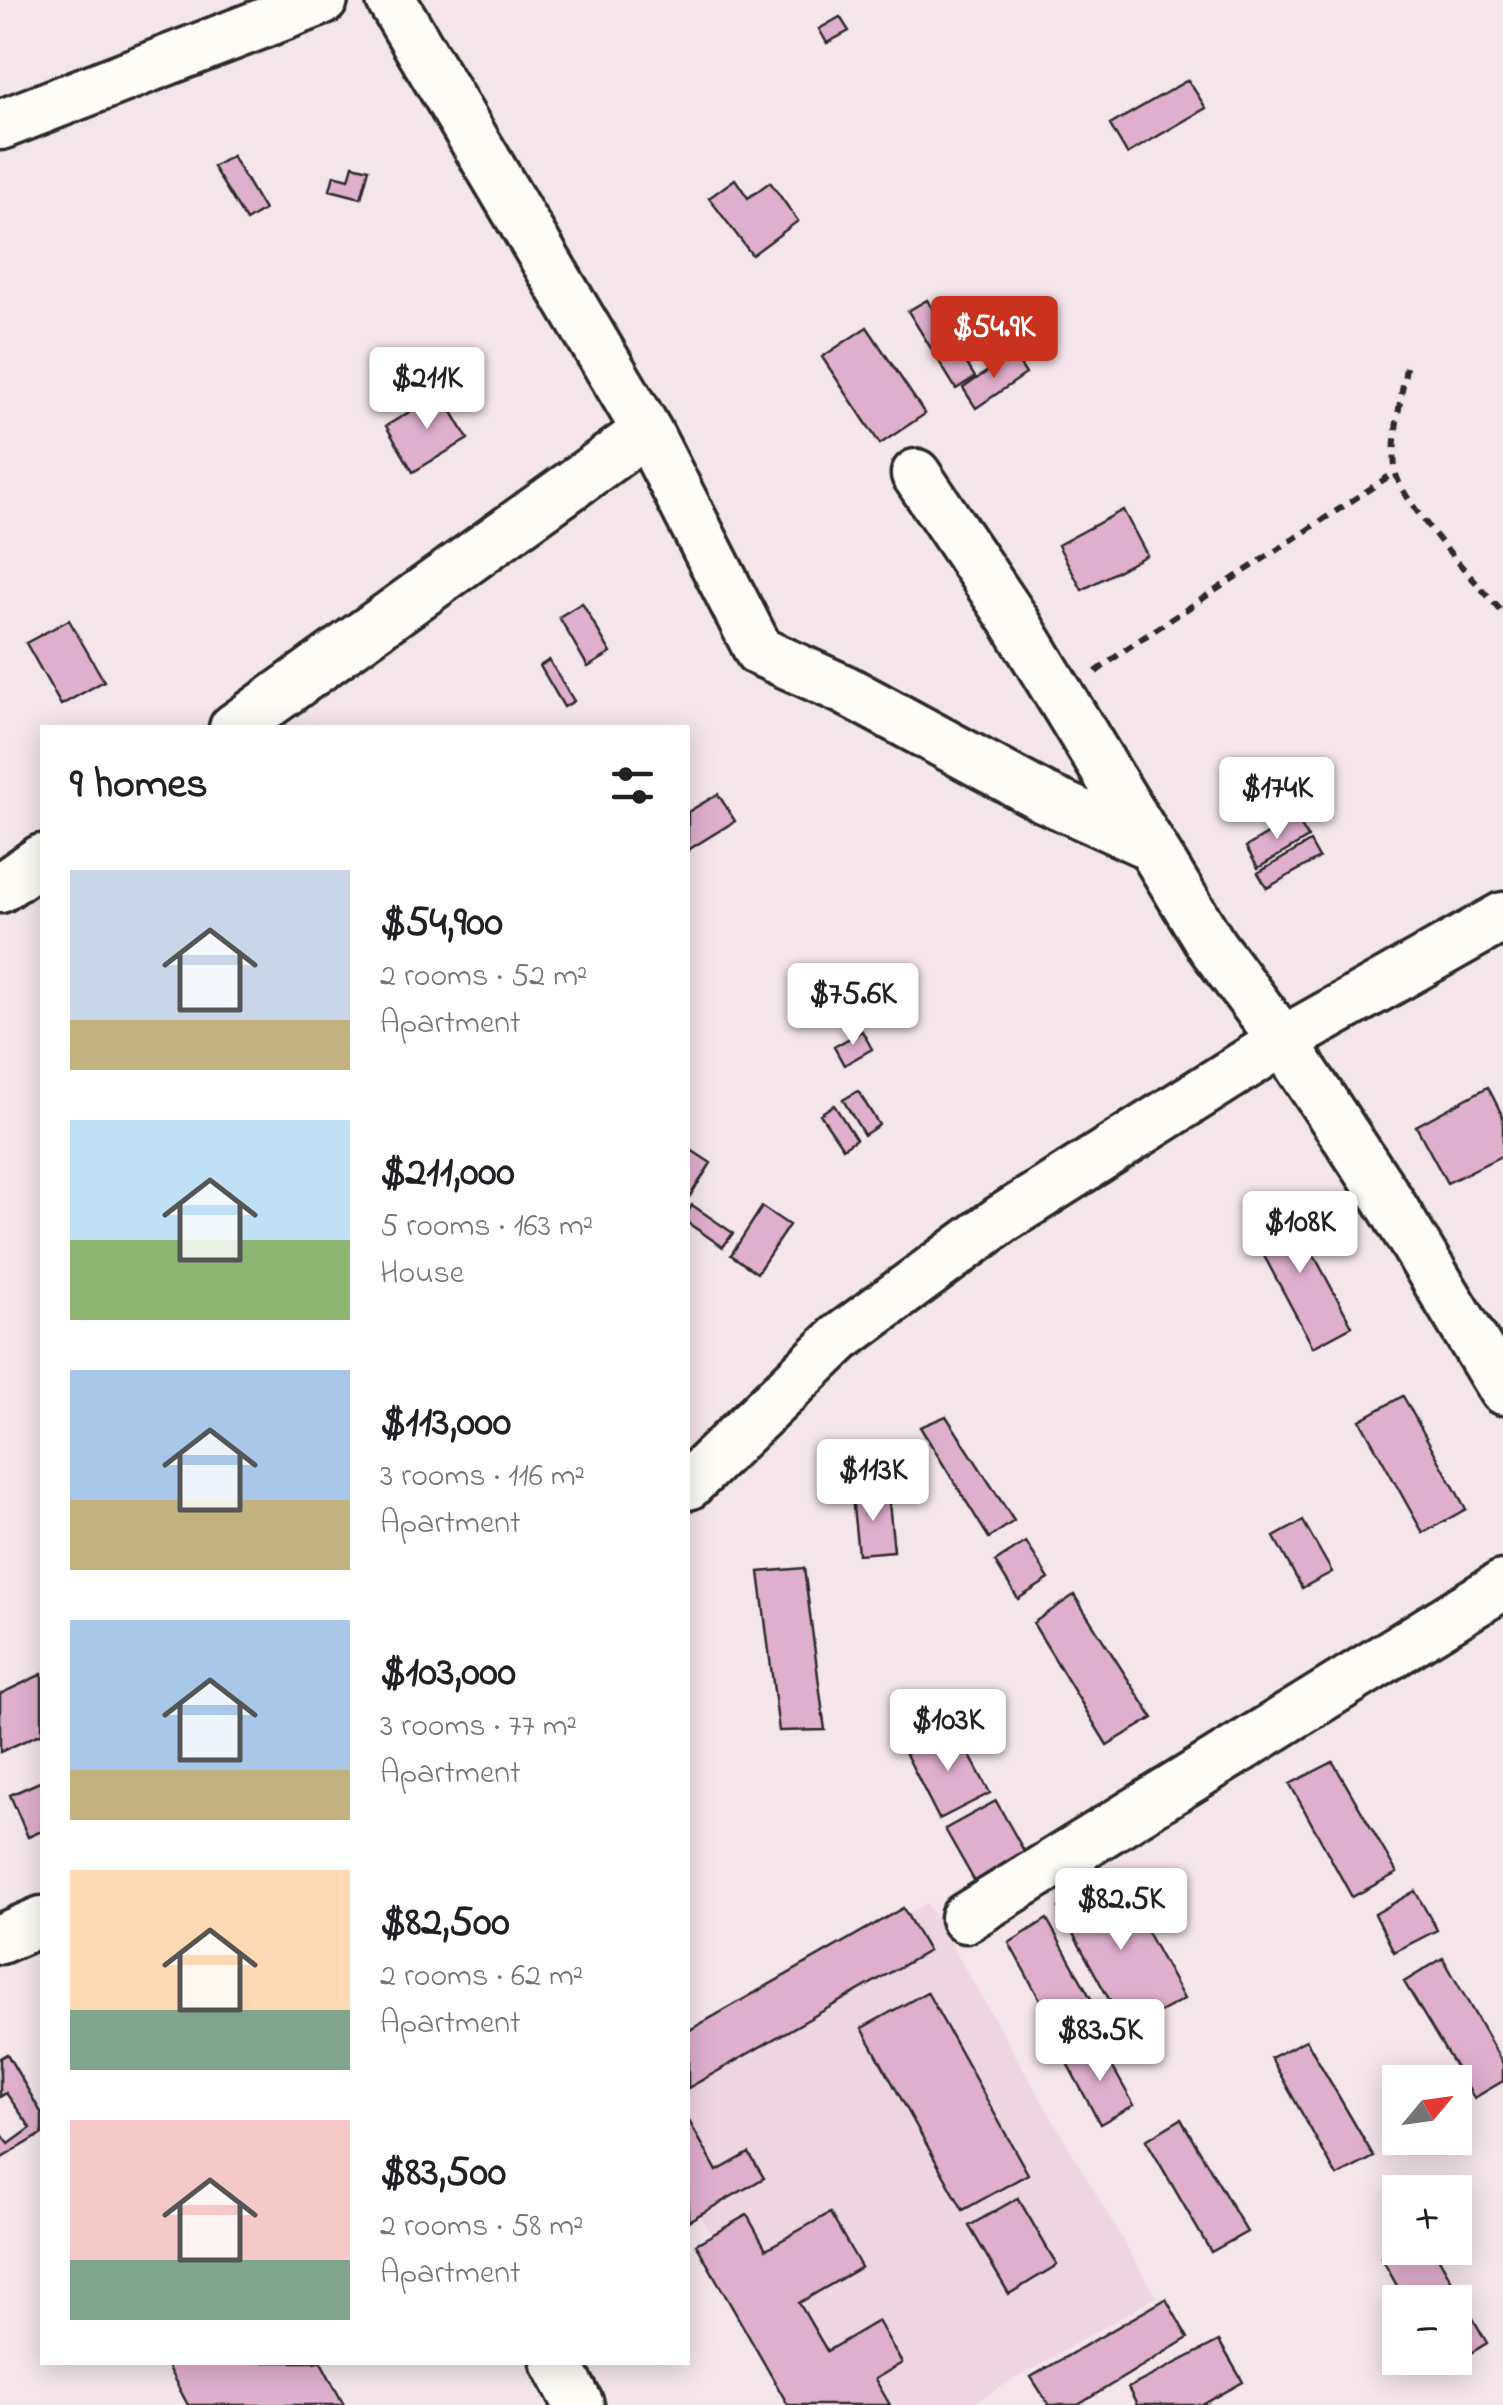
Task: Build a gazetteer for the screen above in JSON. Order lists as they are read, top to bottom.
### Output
{
  "north": "top right",
  "page": {
    "price": [
      "$54.9K",
      "$211K",
      "$174K",
      "$75.6K",
      "$108K",
      "$113K",
      "$103K",
      "$82.5K",
      "$83.5K"
    ],
    "heading": "9 homes",
    "list": [
      {
        "name": "$54,900",
        "note": "2 rooms · 52 m² · Apartment"
      },
      {
        "name": "$211,000",
        "note": "5 rooms · 163 m² · House"
      },
      {
        "name": "$113,000",
        "note": "3 rooms · 116 m² · Apartment"
      },
      {
        "name": "$103,000",
        "note": "3 rooms · 77 m² · Apartment"
      },
      {
        "name": "$82,500",
        "note": "2 rooms · 62 m² · Apartment"
      },
      {
        "name": "$83,500",
        "note": "2 rooms · 58 m² · Apartment"
      }
    ],
    "map_buttons": ["+", "−"]
  }
}
